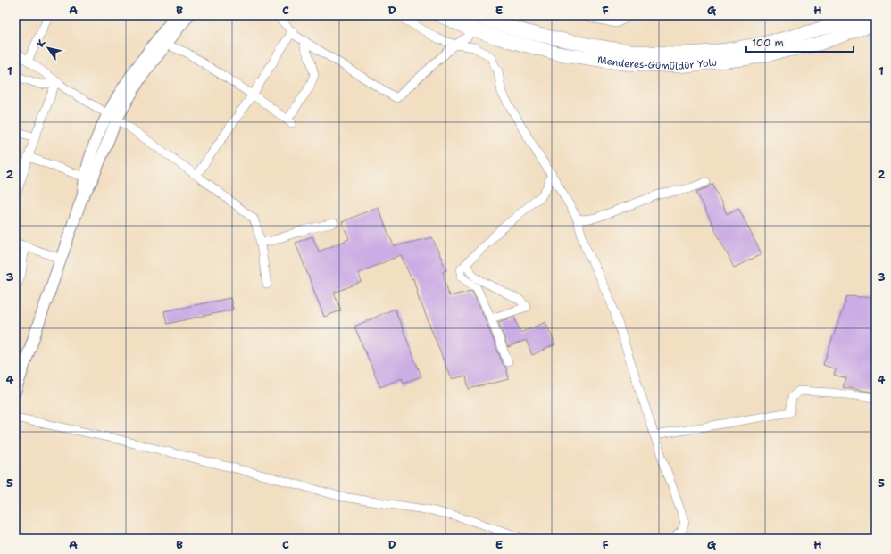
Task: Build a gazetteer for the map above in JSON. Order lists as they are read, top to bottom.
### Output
{
  "streets": {
    "main road": ["Menderes-Gümüldür Yolu"]
  },
  "scale_bar": "100 m",
  "north": "top left",
  "grid": {
    "columns": [
      "A",
      "B",
      "C",
      "D",
      "E",
      "F",
      "G",
      "H"
    ],
    "rows": [
      "1",
      "2",
      "3",
      "4",
      "5"
    ]
  }
}
